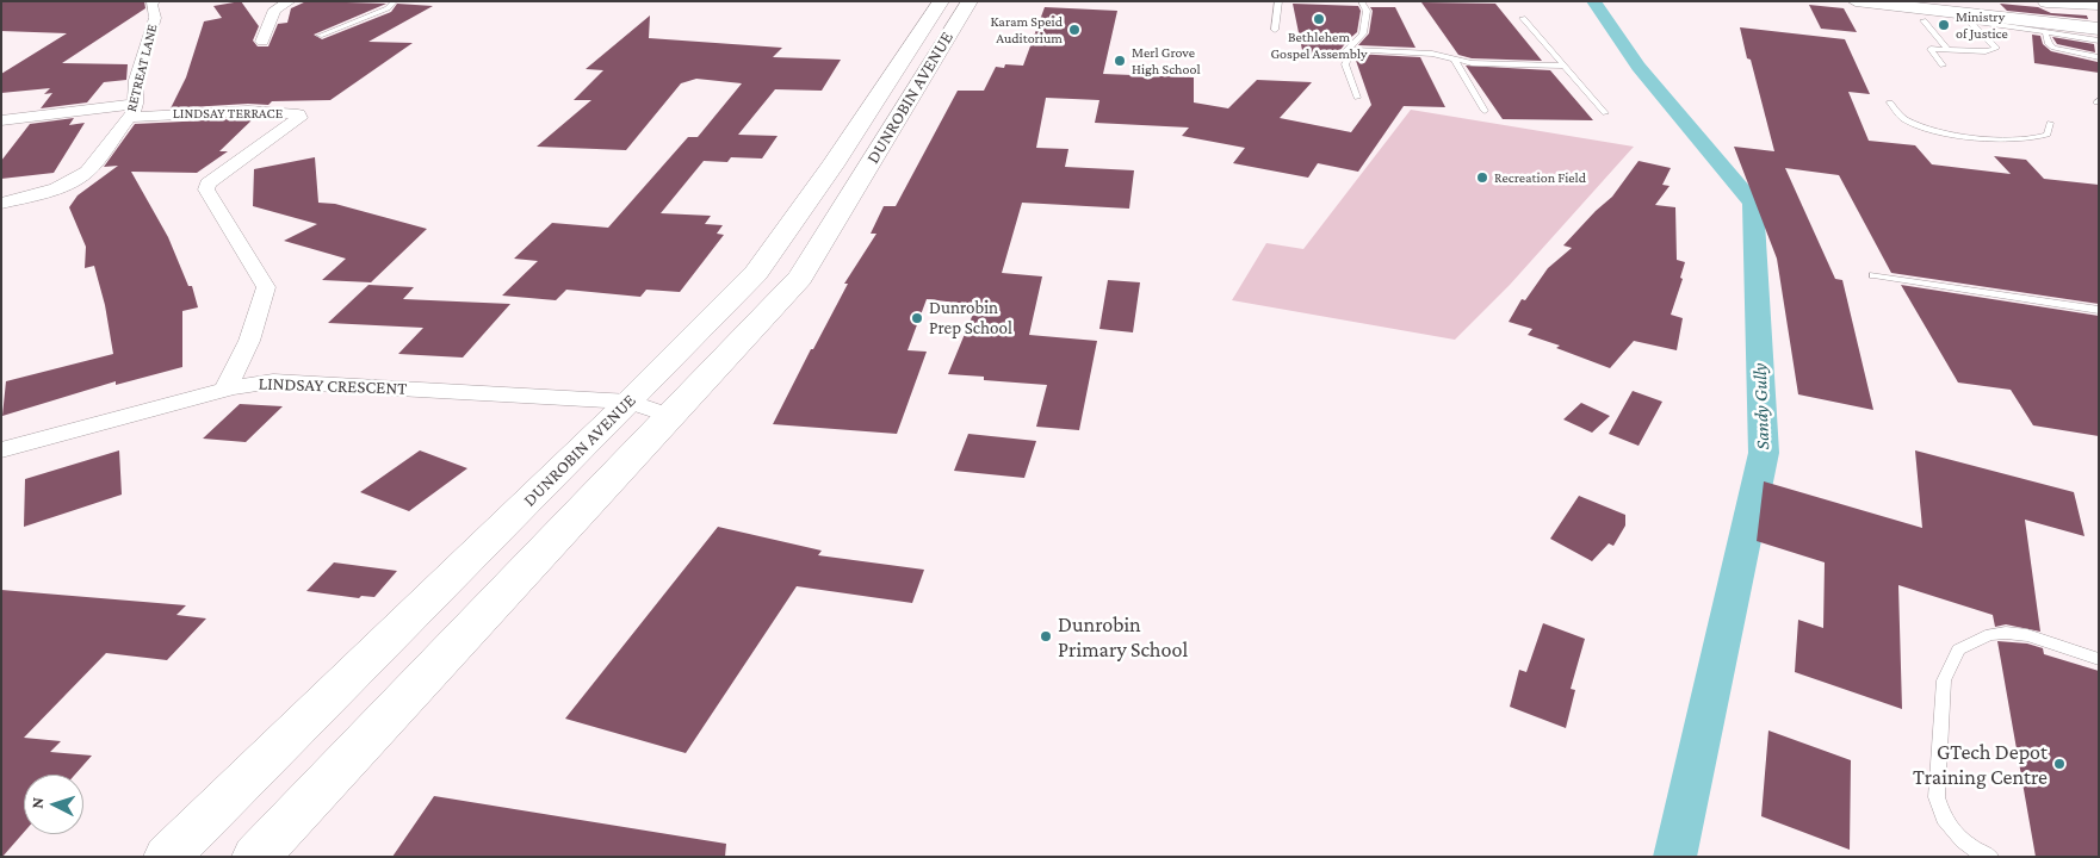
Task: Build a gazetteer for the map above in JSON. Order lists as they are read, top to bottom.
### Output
{
  "streets": {
    "main road": ["DUNROBIN AVENUE"],
    "street": ["RETREAT LANE", "LINDSAY TERRACE", "LINDSAY CRESCENT"]
  },
  "crossings": [
    ["RETREAT LANE", "LINDSAY TERRACE"],
    ["DUNROBIN AVENUE", "LINDSAY CRESCENT"],
    ["LINDSAY TERRACE", "LINDSAY CRESCENT"]
  ],
  "water": ["Sandy Gully"],
  "places": [
    "Bethlehem Gospel Assembly",
    "Ministry of Justice",
    "Karam Speid Auditorium",
    "Merl Grove High School",
    "Recreation Field",
    "Dunrobin Prep School",
    "Dunrobin Primary School",
    "GTech Depot Training Centre"
  ],
  "north": "left"
}
